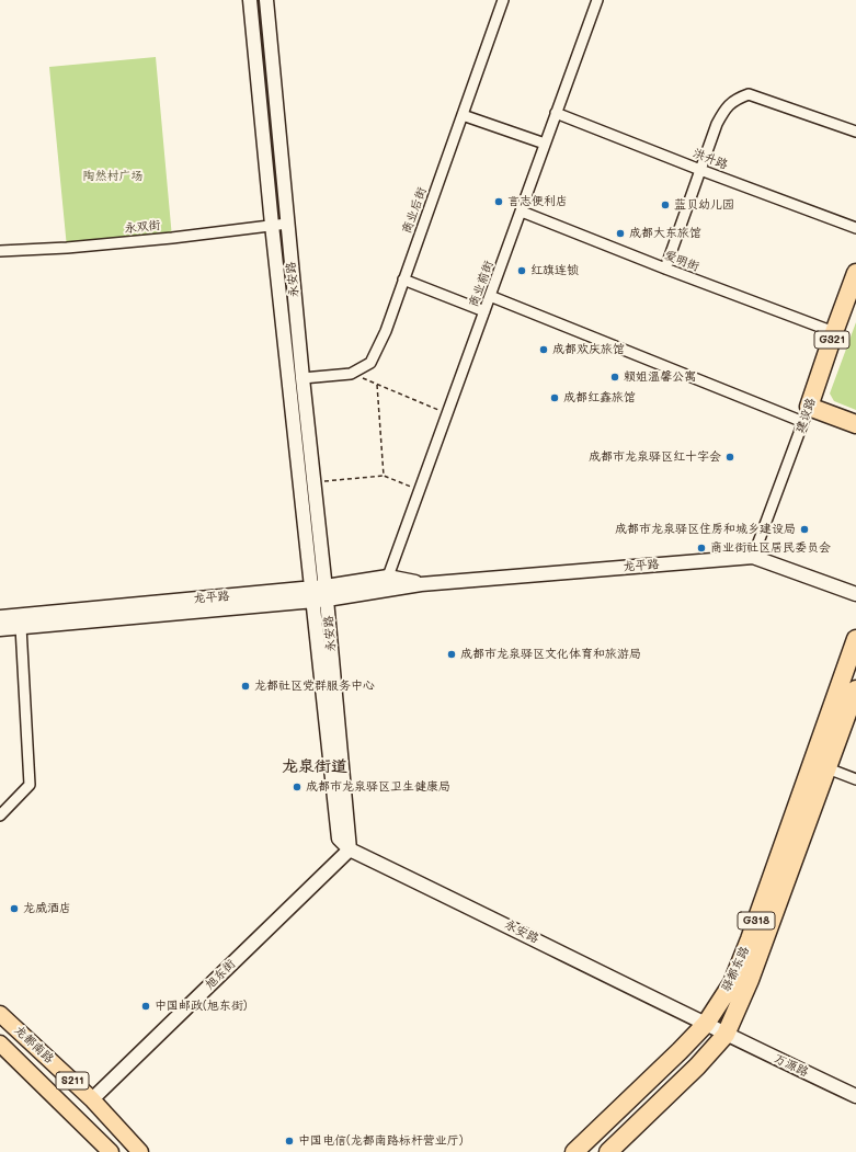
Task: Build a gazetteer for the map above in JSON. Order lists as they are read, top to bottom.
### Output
{
  "streets": {
    "highway": [
      "G321",
      "建设路",
      "G318",
      "驿都东路"
    ],
    "main road": ["龙都南路", "S211"],
    "street": [
      "洪升路",
      "商业后街",
      "永双街",
      "爱明街",
      "永安路",
      "商业前街",
      "龙平路",
      "旭东街",
      "万源路"
    ]
  },
  "crossings": [
    ["洪升路", "商业前街"],
    ["商业后街", "永安路"],
    ["永双街", "永安路"],
    ["爱明街", "商业前街"],
    ["爱明街", "建设路"],
    ["永安路", "龙平路"],
    ["永安路", "驿都东路"],
    ["永安路", "旭东街"],
    ["永安路", "万源路"],
    ["商业前街", "龙平路"],
    ["建设路", "龙平路"],
    ["驿都东路", "万源路"],
    ["旭东街", "龙都南路"]
  ],
  "districts": ["龙泉街道"],
  "parks": ["陶然村广场"],
  "places": [
    "言志便利店",
    "蓝贝幼儿园",
    "成都大东旅馆",
    "红旗连锁",
    "成都欢庆旅馆",
    "赖姐温馨公寓",
    "成都红鑫旅馆",
    "成都市龙泉驿区红十字会",
    "成都市龙泉驿区住房和城乡建设局",
    "商业街社区居民委员会",
    "成都市龙泉驿区文化体育和旅游局",
    "龙都社区党群服务中心",
    "成都市龙泉驿区卫生健康局",
    "龙威酒店",
    "中国邮政(旭东街)",
    "中国电信(龙都南路标杆营业厅)"
  ]
}
